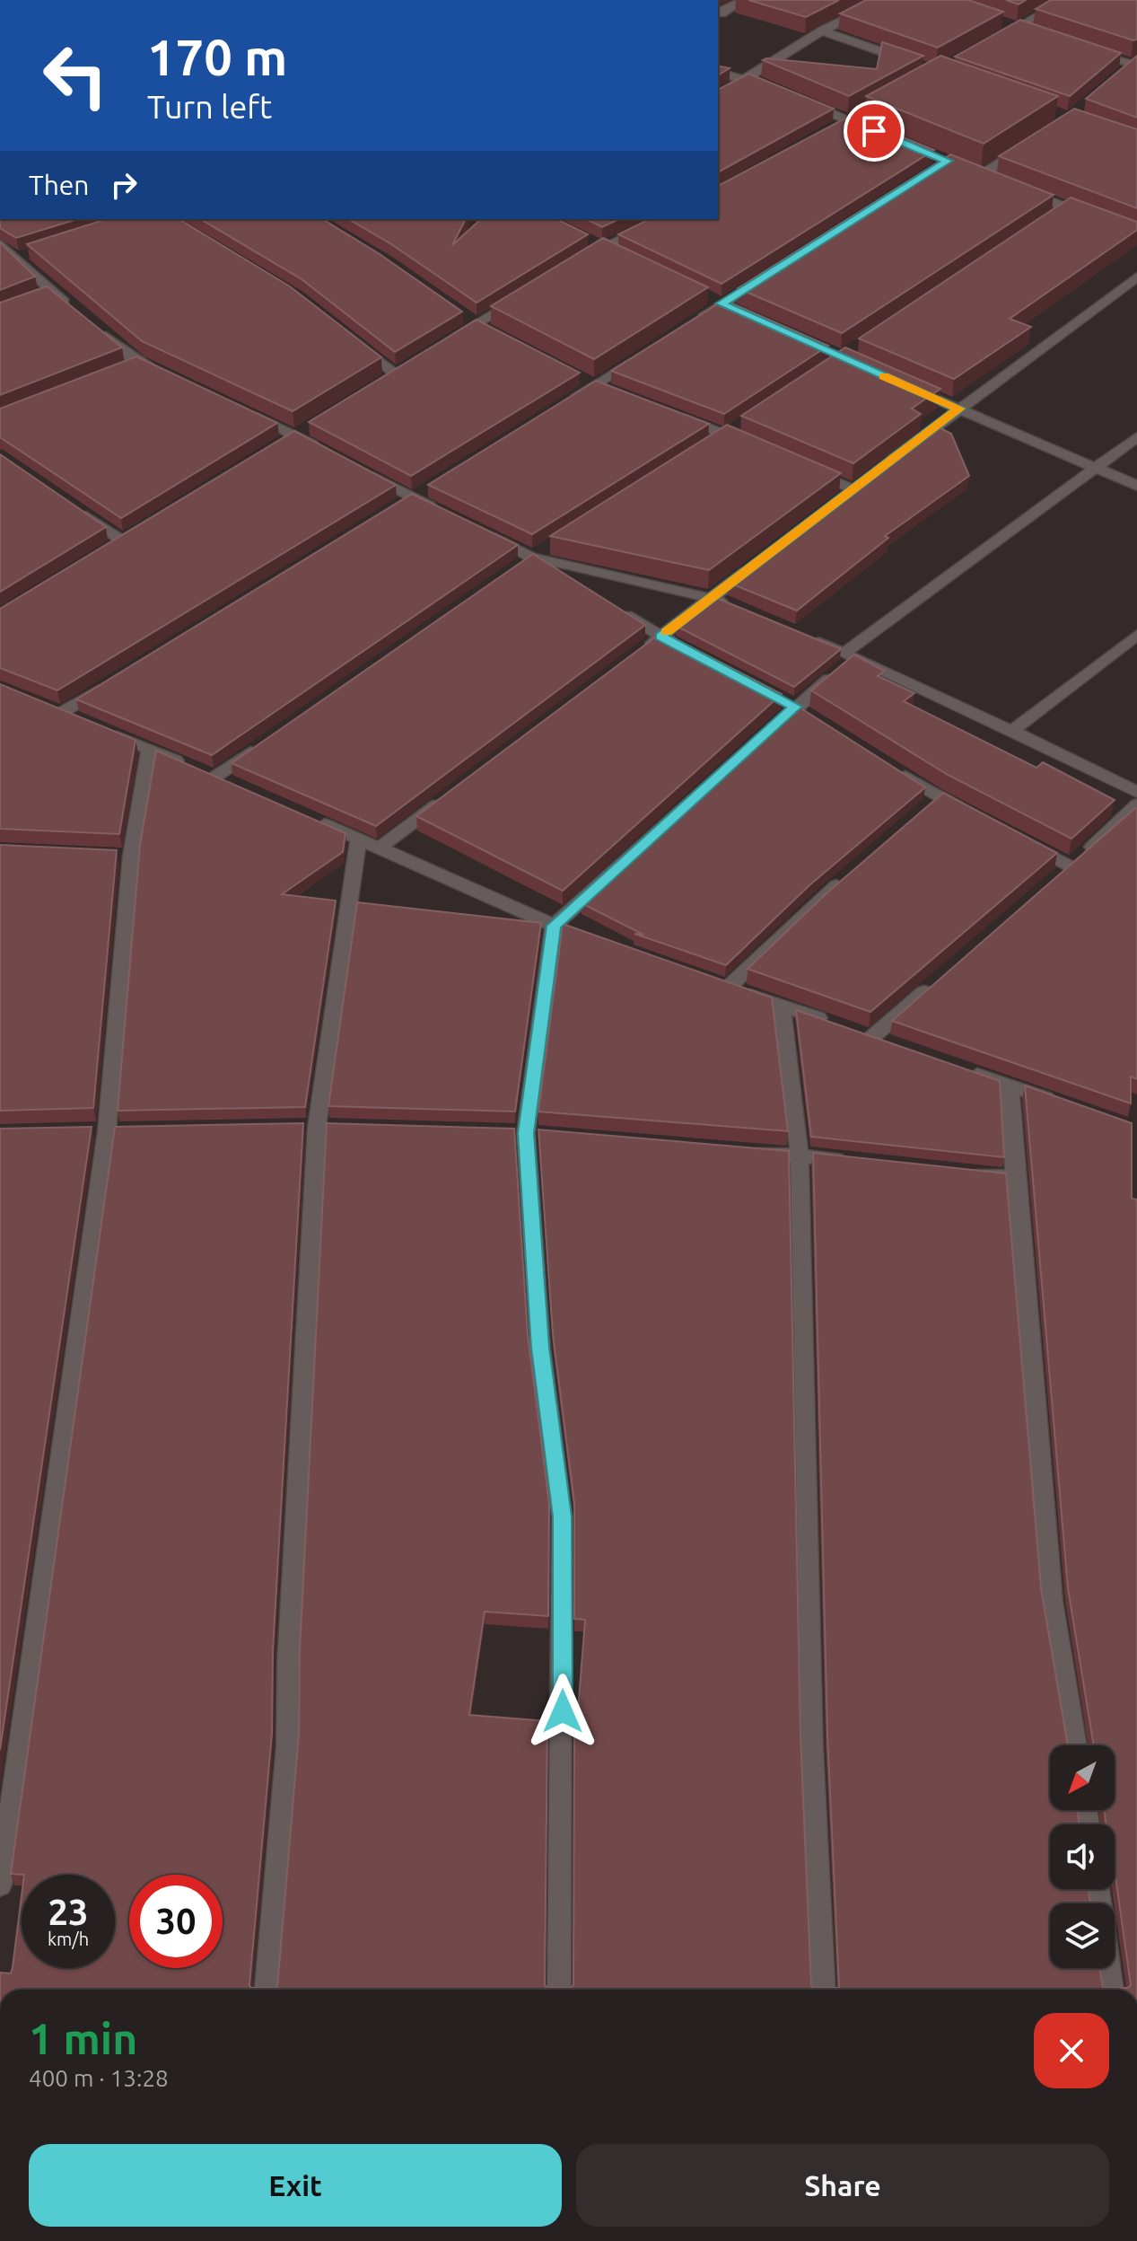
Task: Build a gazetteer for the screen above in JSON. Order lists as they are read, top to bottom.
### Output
{
  "north": "bottom left",
  "page": {
    "turn": ["170 m", "Turn left"],
    "then": "Then",
    "speed": "23 km/h",
    "limit": "30",
    "heading": ["1 min", "400 m · 13:28"],
    "buttons": ["Exit", "Share"]
  }
}
